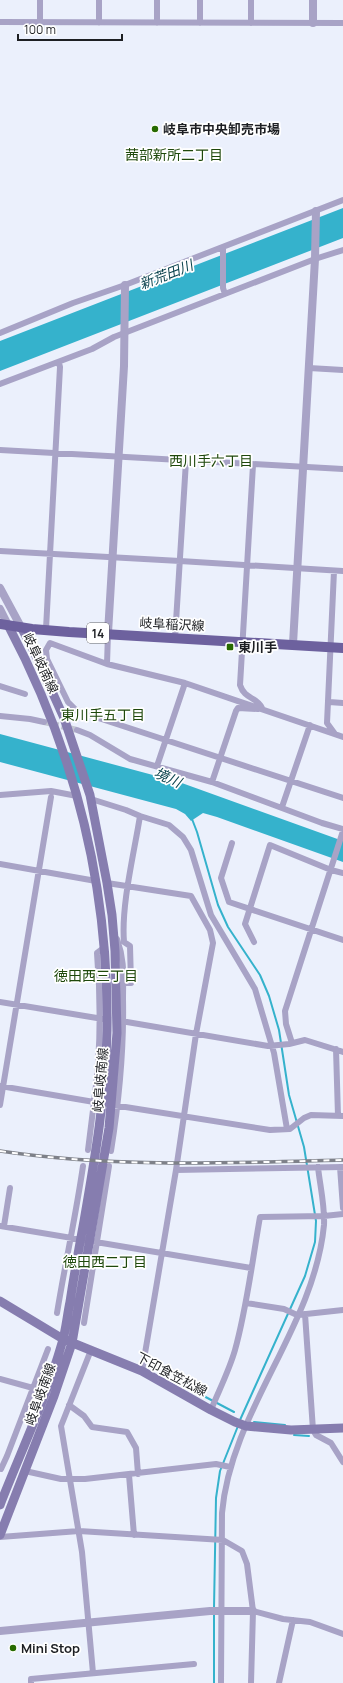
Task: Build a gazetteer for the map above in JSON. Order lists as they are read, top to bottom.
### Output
{
  "streets": {
    "main road": [
      "岐阜稲沢線",
      "14",
      "岐阜岐南線",
      "下印食笠松線"
    ]
  },
  "crossings": [
    ["岐阜稲沢線", "岐阜岐南線"],
    ["岐阜岐南線", "下印食笠松線"]
  ],
  "districts": [
    "茜部新所二丁目",
    "西川手六丁目",
    "東川手五丁目",
    "徳田西三丁目",
    "徳田西二丁目"
  ],
  "water": ["新荒田川", "境川"],
  "places": {
    "other": ["岐阜市中央卸売市場", "Mini Stop"],
    "transit": ["東川手"]
  },
  "scale_bar": "100 m"
}
